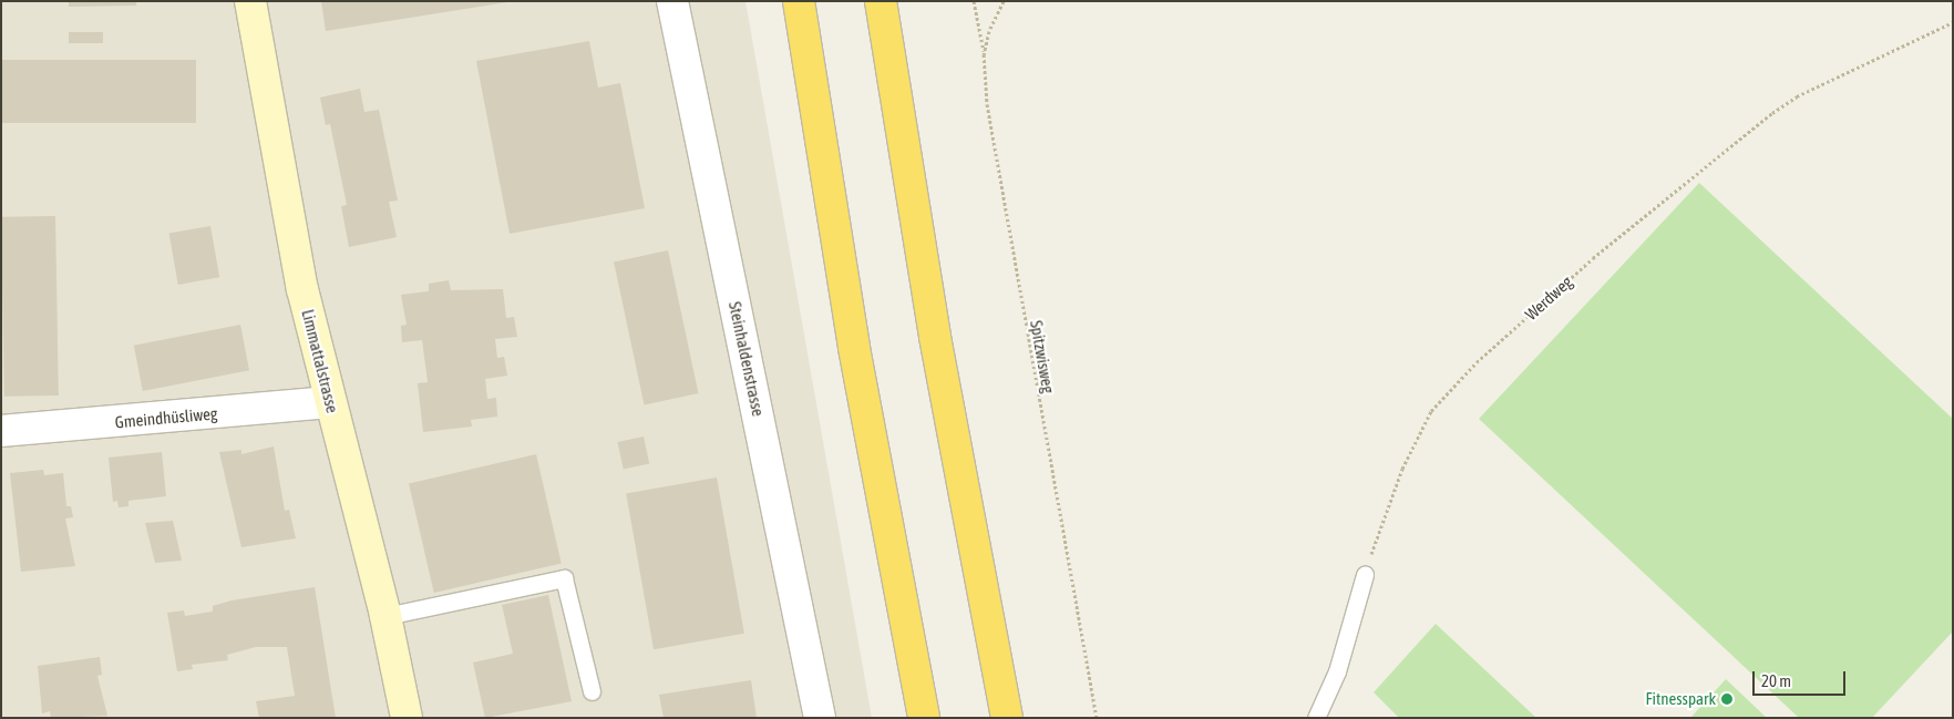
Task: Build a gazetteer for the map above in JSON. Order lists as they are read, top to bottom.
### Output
{
  "streets": {
    "main road": ["Limmattalstrasse"],
    "street": ["Steinhaldenstrasse", "Gmeindhüsliweg"],
    "path": ["Werdweg", "Spitzwisweg"]
  },
  "crossings": [
    ["Limmattalstrasse", "Gmeindhüsliweg"]
  ],
  "places": ["Fitnesspark"],
  "scale_bar": "20 m"
}
